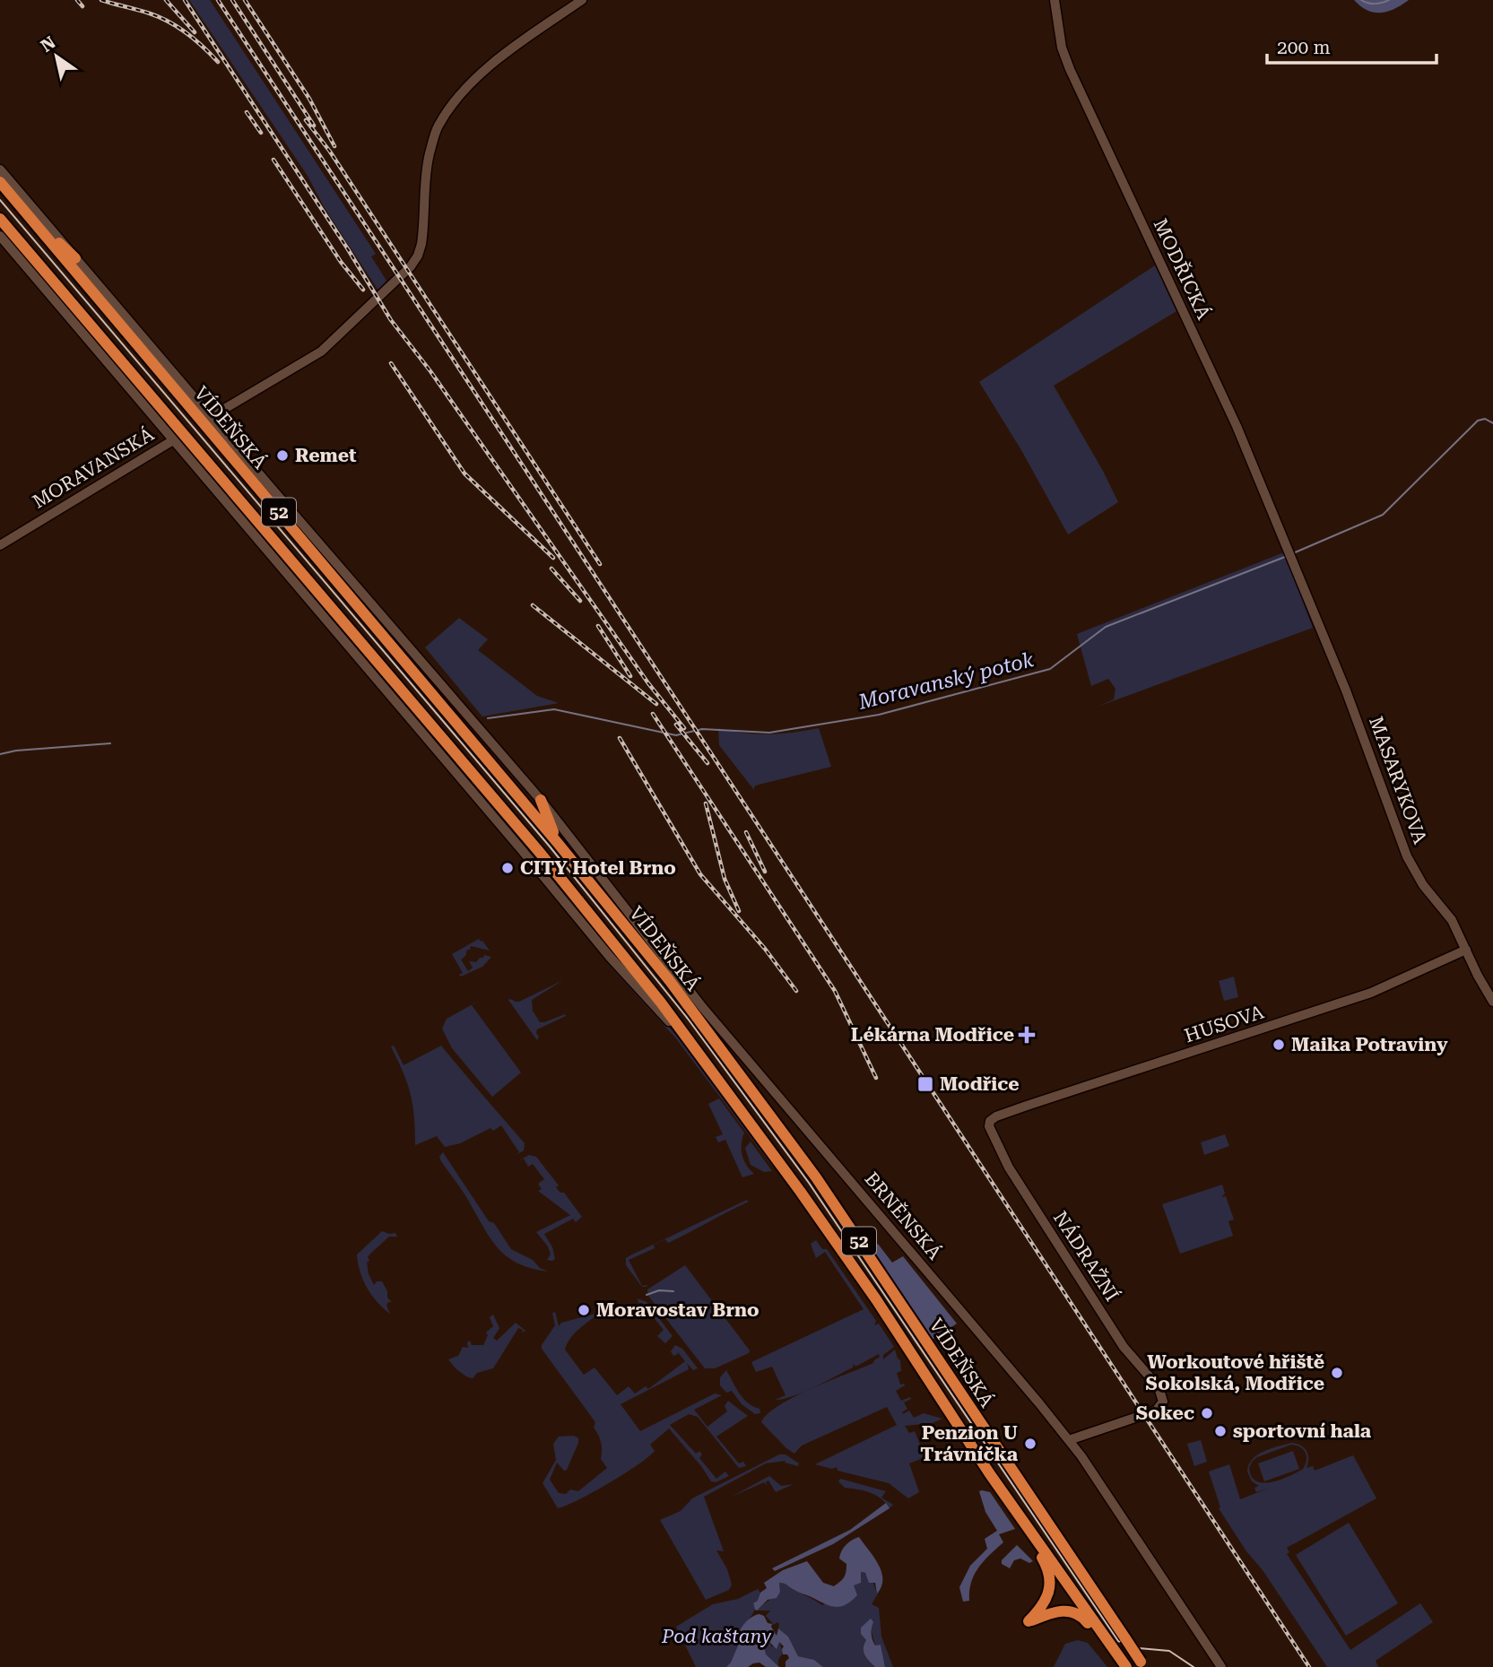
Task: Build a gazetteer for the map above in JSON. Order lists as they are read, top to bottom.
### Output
{
  "streets": {
    "highway": ["VÍDEŇSKÁ", "52"],
    "street": [
      "MODŘICKÁ",
      "MORAVANSKÁ",
      "MASARYKOVA",
      "HUSOVA",
      "BRNĚNSKÁ",
      "NÁDRAŽNÍ"
    ]
  },
  "crossings": [
    ["MODŘICKÁ", "MASARYKOVA"],
    ["VÍDEŇSKÁ", "MORAVANSKÁ"],
    ["VÍDEŇSKÁ", "BRNĚNSKÁ"],
    ["MASARYKOVA", "HUSOVA"],
    ["HUSOVA", "NÁDRAŽNÍ"],
    ["BRNĚNSKÁ", "NÁDRAŽNÍ"]
  ],
  "water": ["Moravanský potok"],
  "parks": ["Pod kaštany"],
  "places": {
    "other": [
      "Remet",
      "CITY Hotel Brno",
      "Maika Potraviny",
      "Moravostav Brno",
      "Workoutové hřiště Sokolská, Modřice",
      "Sokec",
      "sportovní hala",
      "Penzion U Trávníčka"
    ],
    "health": ["Lékárna Modřice"],
    "transit": ["Modřice"]
  },
  "scale_bar": "200 m",
  "north": "top left"
}
